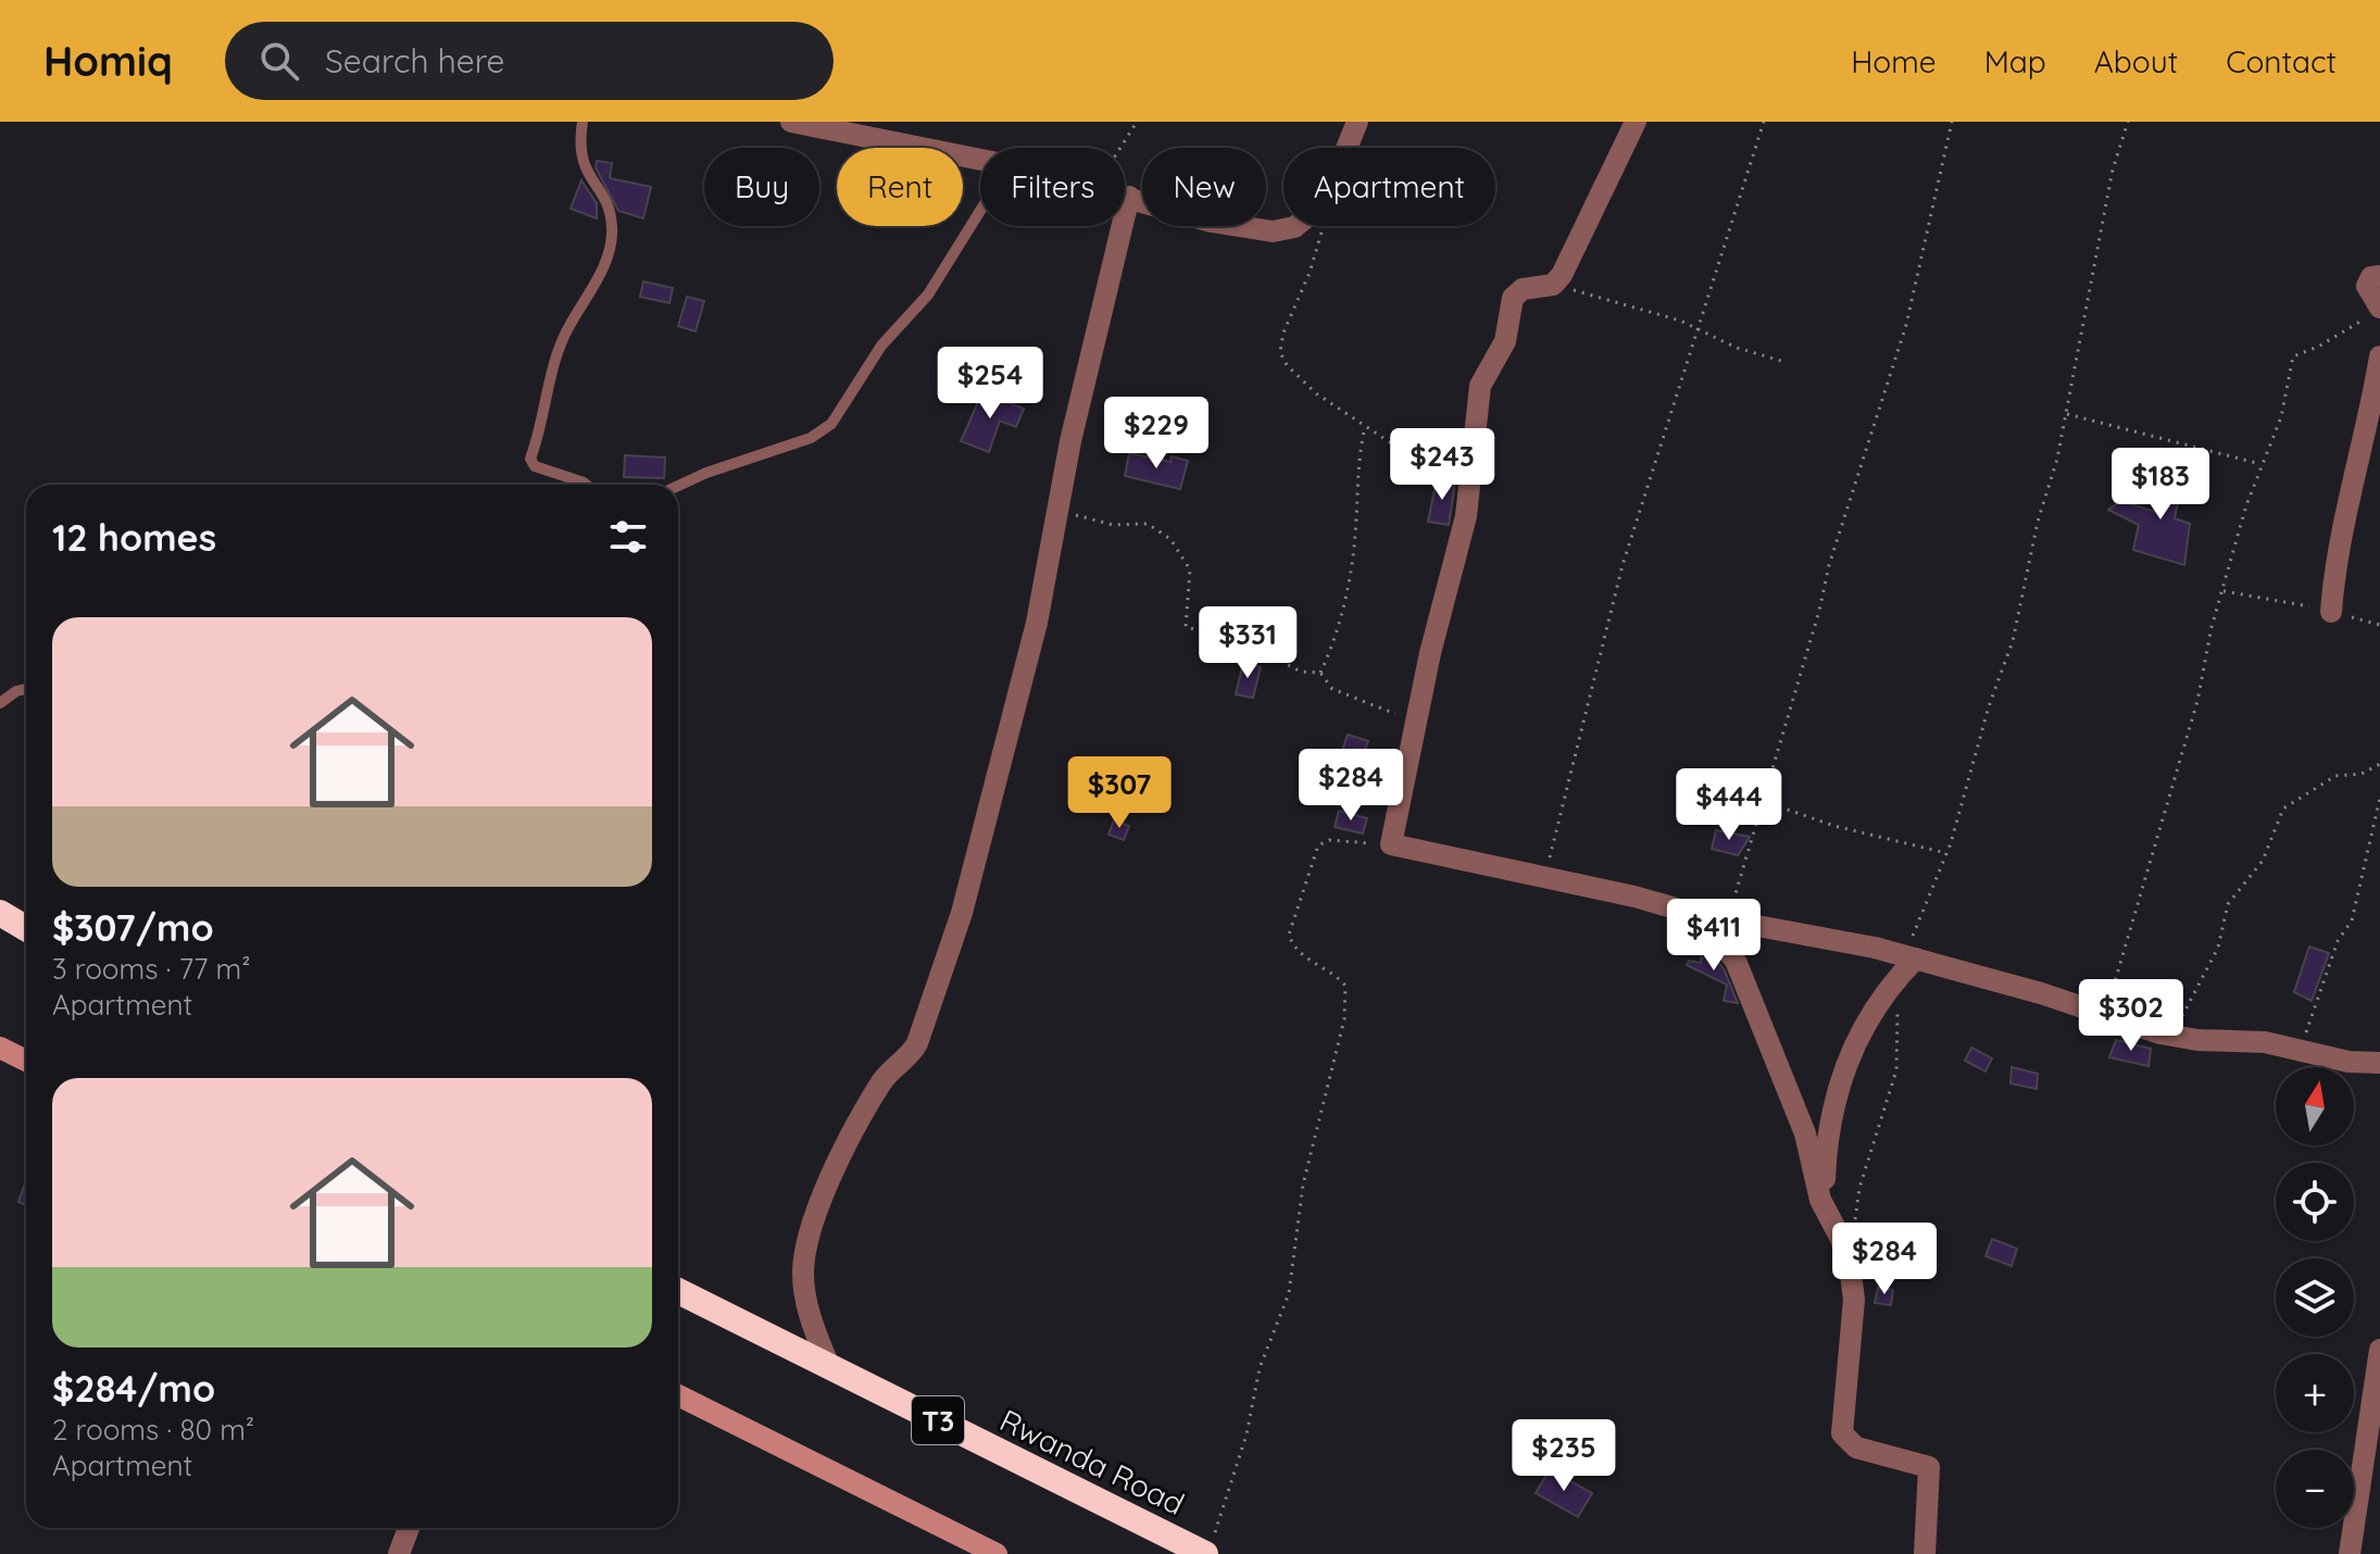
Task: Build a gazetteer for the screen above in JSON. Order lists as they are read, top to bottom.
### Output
{
  "streets": {
    "highway": ["T3", "Rwanda Road"]
  },
  "north": "top",
  "page": {
    "header": "Homiq",
    "search": "Search here",
    "nav": [
      "Home",
      "Map",
      "About",
      "Contact"
    ],
    "chip": [
      "Buy",
      "Rent",
      "Filters",
      "New",
      "Apartment"
    ],
    "price": [
      "$254",
      "$229",
      "$243",
      "$183",
      "$331",
      "$284",
      "$307",
      "$444",
      "$411",
      "$302",
      "$284",
      "$235"
    ],
    "heading": "12 homes",
    "list": [
      {
        "name": "$307/mo",
        "note": "3 rooms · 77 m² · Apartment"
      },
      {
        "name": "$284/mo",
        "note": "2 rooms · 80 m² · Apartment"
      }
    ],
    "map_buttons": ["+", "−"]
  }
}
